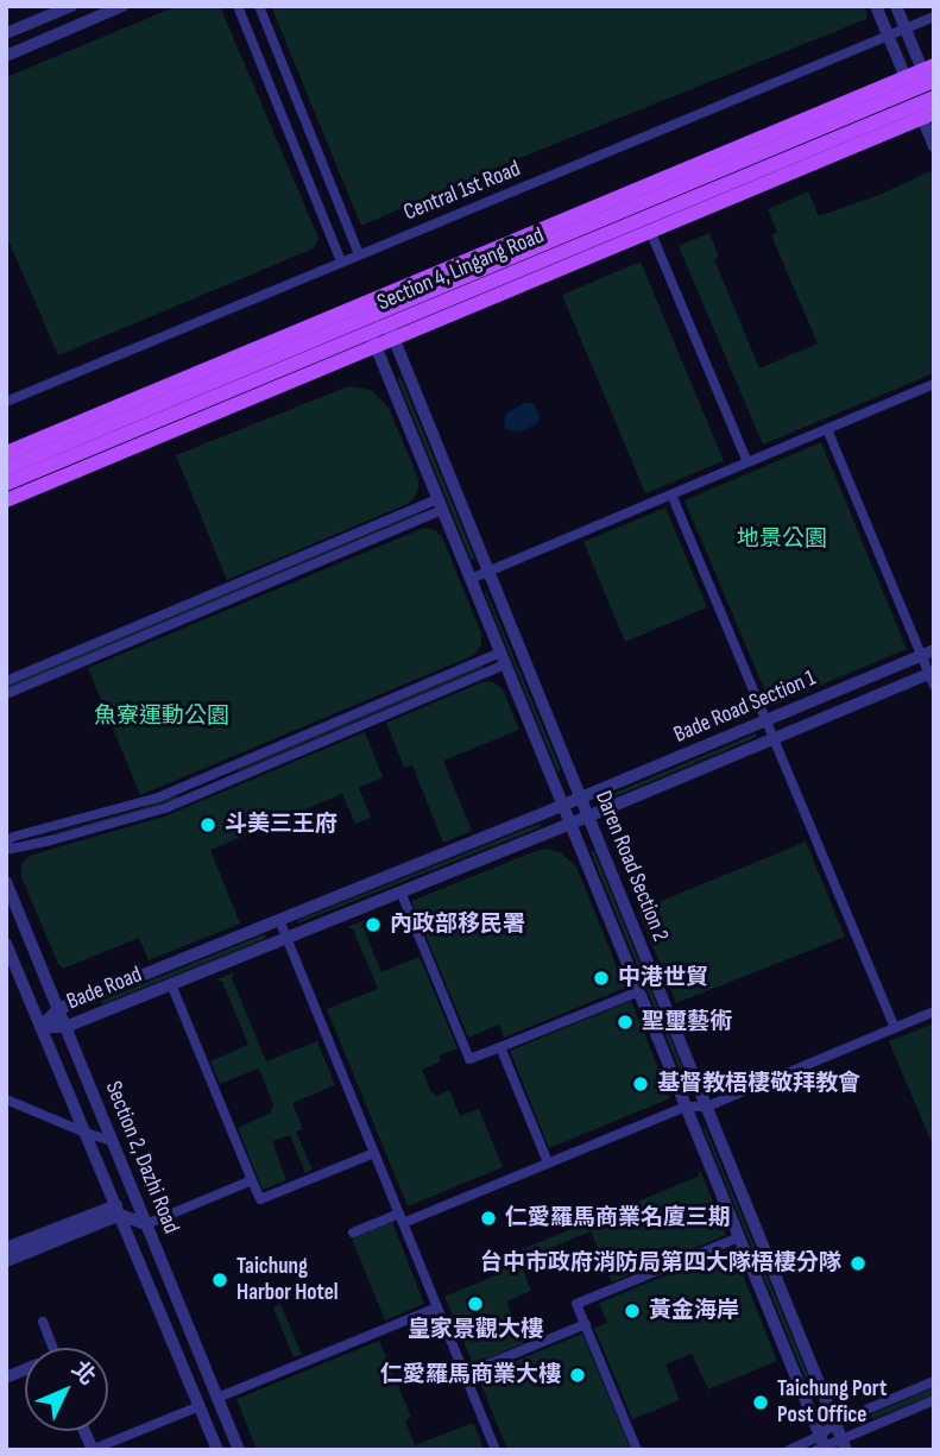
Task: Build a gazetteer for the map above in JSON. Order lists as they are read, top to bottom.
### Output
{
  "streets": {
    "main road": ["Section 4, Lingang Road"],
    "street": [
      "Central 1st Road",
      "Bade Road Section 1",
      "Daren Road Section 2",
      "Bade Road",
      "Section 2, Dazhi Road"
    ]
  },
  "crossings": [
    ["Section 4, Lingang Road", "Daren Road Section 2"],
    ["Bade Road Section 1", "Daren Road Section 2"],
    ["Bade Road Section 1", "Bade Road"],
    ["Daren Road Section 2", "Bade Road"],
    ["Bade Road", "Section 2, Dazhi Road"]
  ],
  "parks": ["地景公園", "魚寮運動公園"],
  "places": [
    "斗美三王府",
    "內政部移民署",
    "中港世貿",
    "聖璽藝術",
    "基督教梧棲敬拜教會",
    "仁愛羅馬商業名廈三期",
    "台中市政府消防局第四大隊梧棲分隊",
    "Taichung Harbor Hotel",
    "皇家景觀大樓",
    "黃金海岸",
    "仁愛羅馬商業大樓",
    "Taichung Port Post Office"
  ],
  "north": "top right"
}
